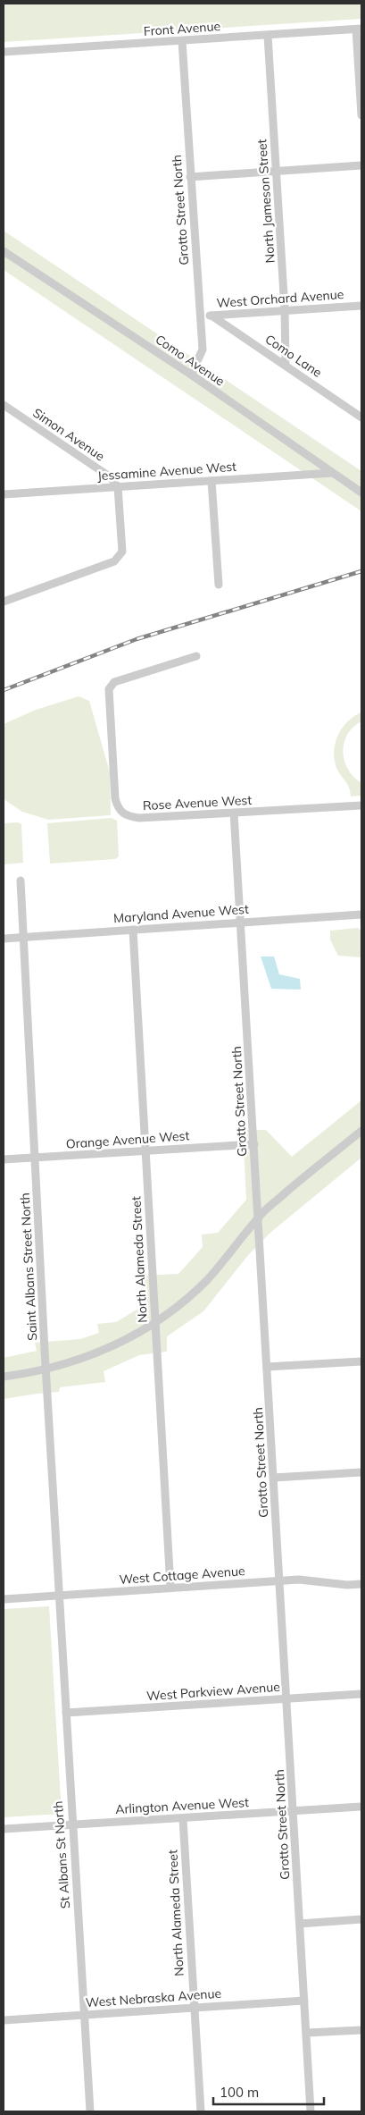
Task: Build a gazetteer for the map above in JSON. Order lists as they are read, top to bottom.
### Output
{
  "streets": {
    "street": [
      "Front Avenue",
      "North Jameson Street",
      "Grotto Street North",
      "West Orchard Avenue",
      "Como Lane",
      "Como Avenue",
      "Simon Avenue",
      "Jessamine Avenue West",
      "Rose Avenue West",
      "Maryland Avenue West",
      "Orange Avenue West",
      "North Alameda Street",
      "Saint Albans Street North",
      "West Cottage Avenue",
      "West Parkview Avenue",
      "Arlington Avenue West",
      "St Albans St North",
      "West Nebraska Avenue"
    ]
  },
  "crossings": [
    ["Front Avenue", "North Jameson Street"],
    ["Front Avenue", "Grotto Street North"],
    ["North Jameson Street", "West Orchard Avenue"],
    ["North Jameson Street", "Como Lane"],
    ["Grotto Street North", "West Orchard Avenue"],
    ["Grotto Street North", "Como Avenue"],
    ["Grotto Street North", "Rose Avenue West"],
    ["Grotto Street North", "Maryland Avenue West"],
    ["Grotto Street North", "Orange Avenue West"],
    ["Grotto Street North", "West Cottage Avenue"],
    ["Grotto Street North", "West Parkview Avenue"],
    ["Grotto Street North", "Arlington Avenue West"],
    ["Grotto Street North", "West Nebraska Avenue"],
    ["West Orchard Avenue", "Como Lane"],
    ["Como Avenue", "Jessamine Avenue West"],
    ["Simon Avenue", "Jessamine Avenue West"],
    ["Maryland Avenue West", "North Alameda Street"],
    ["Maryland Avenue West", "Saint Albans Street North"],
    ["Orange Avenue West", "North Alameda Street"],
    ["Orange Avenue West", "Saint Albans Street North"],
    ["North Alameda Street", "West Cottage Avenue"],
    ["North Alameda Street", "Arlington Avenue West"],
    ["North Alameda Street", "West Nebraska Avenue"],
    ["Saint Albans Street North", "West Cottage Avenue"],
    ["Saint Albans Street North", "St Albans St North"],
    ["West Cottage Avenue", "St Albans St North"],
    ["West Parkview Avenue", "St Albans St North"],
    ["Arlington Avenue West", "St Albans St North"],
    ["St Albans St North", "West Nebraska Avenue"]
  ],
  "scale_bar": "100 m"
}
